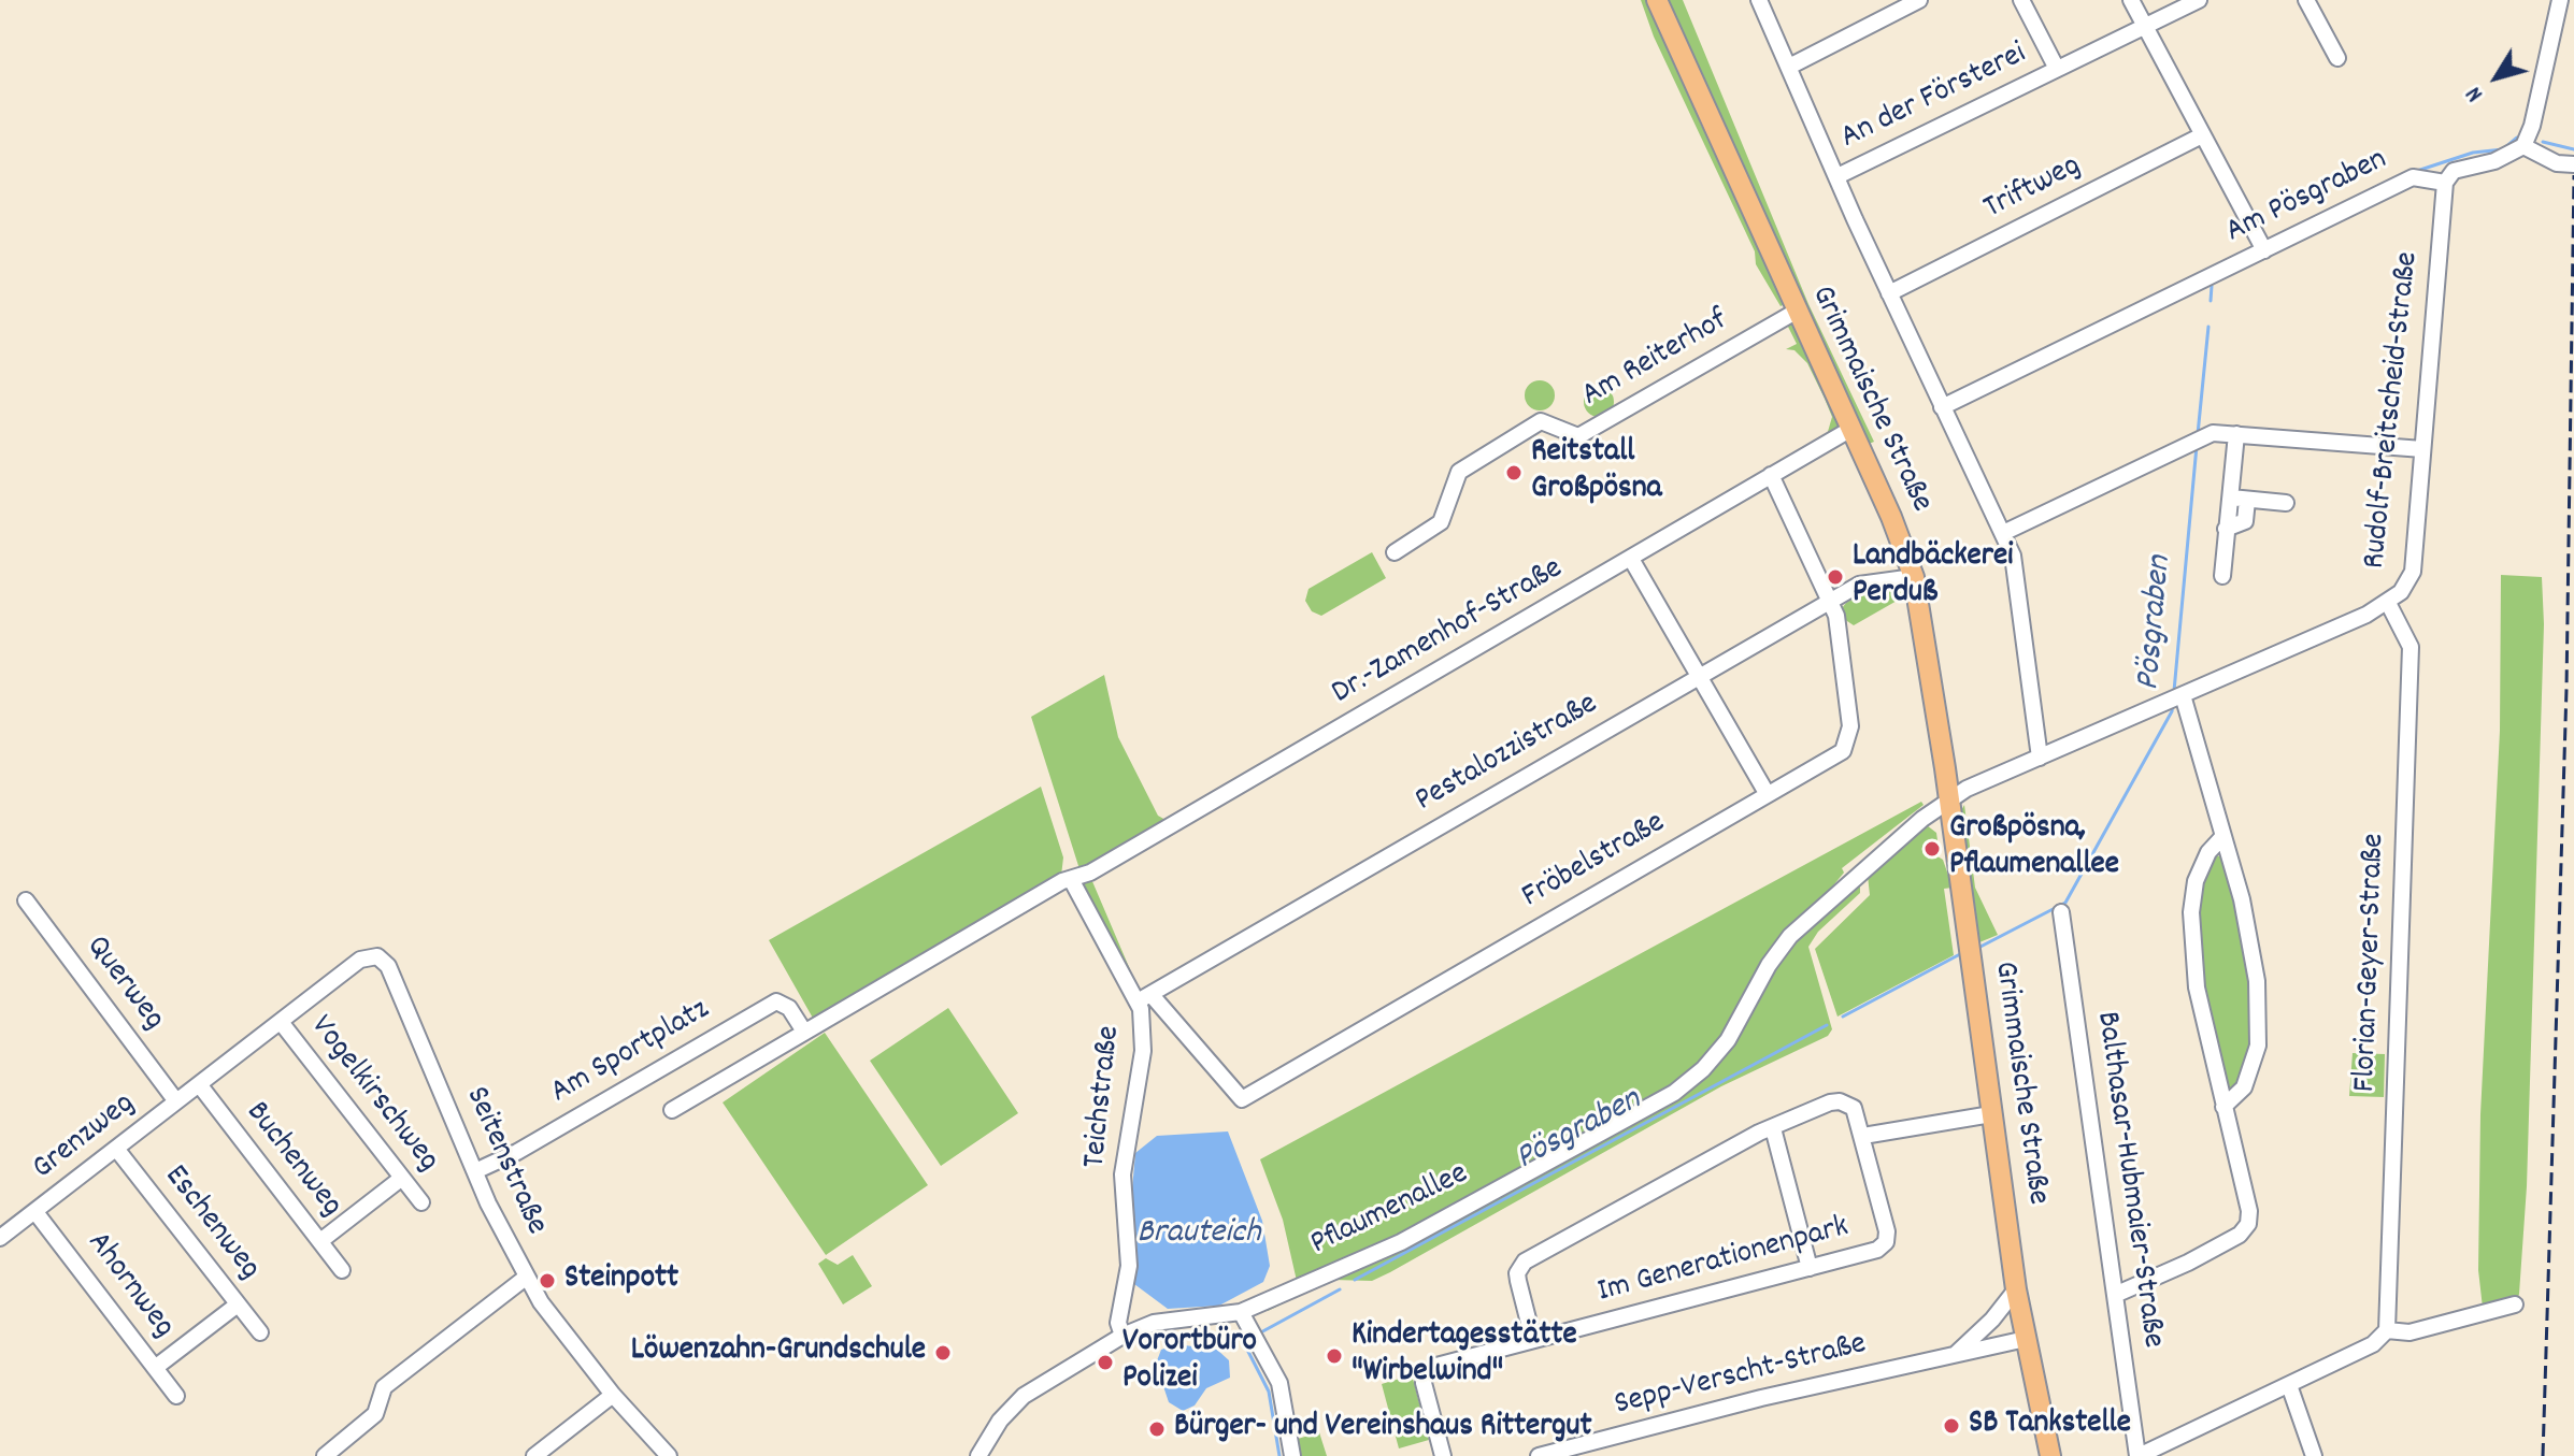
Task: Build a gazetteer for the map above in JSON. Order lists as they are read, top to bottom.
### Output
{
  "streets": {
    "main road": ["Grimmaische Straße"],
    "street": [
      "An der Försterei",
      "Triftweg",
      "Am Pösgraben",
      "Am Reiterhof",
      "Rudolf-Breitscheid-Straße",
      "Dr.-Zamenhof-Straße",
      "Pestalozzistraße",
      "Fröbelstraße",
      "Florian-Geyer-Straße",
      "Querweg",
      "Am Sportplatz",
      "Vogelkirschweg",
      "Teichstraße",
      "Grenzweg",
      "Buchenweg",
      "Seitenstraße",
      "Balthasar-Hubmaier-Straße",
      "Pflaumenallee",
      "Eschenweg",
      "Im Generationenpark",
      "Ahornweg",
      "Sepp-Verscht-Straße"
    ]
  },
  "crossings": [
    ["An der Försterei", "Triftweg"],
    ["Am Pösgraben", "Rudolf-Breitscheid-Straße"],
    ["Am Reiterhof", "Grimmaische Straße"],
    ["Grimmaische Straße", "Rudolf-Breitscheid-Straße"],
    ["Grimmaische Straße", "Dr.-Zamenhof-Straße"],
    ["Grimmaische Straße", "Pestalozzistraße"],
    ["Grimmaische Straße", "Pflaumenallee"],
    ["Grimmaische Straße", "Sepp-Verscht-Straße"],
    ["Rudolf-Breitscheid-Straße", "Florian-Geyer-Straße"],
    ["Rudolf-Breitscheid-Straße", "Pflaumenallee"],
    ["Dr.-Zamenhof-Straße", "Fröbelstraße"],
    ["Dr.-Zamenhof-Straße", "Teichstraße"],
    ["Pestalozzistraße", "Fröbelstraße"],
    ["Pestalozzistraße", "Teichstraße"],
    ["Fröbelstraße", "Teichstraße"],
    ["Querweg", "Grenzweg"],
    ["Am Sportplatz", "Seitenstraße"],
    ["Vogelkirschweg", "Grenzweg"],
    ["Teichstraße", "Pflaumenallee"],
    ["Grenzweg", "Buchenweg"],
    ["Grenzweg", "Seitenstraße"],
    ["Grenzweg", "Eschenweg"],
    ["Grenzweg", "Ahornweg"]
  ],
  "water": ["Pösgraben", "Brauteich"],
  "places": [
    "Reitstall Großpösna",
    "Landbäckerei Perduß",
    "Großpösna, Pflaumenallee",
    "Steinpott",
    "Löwenzahn-Grundschule",
    "Kindertagesstätte \"Wirbelwind\"",
    "Vorortbüro Polizei",
    "SB Tankstelle",
    "Bürger- und Vereinshaus Rittergut"
  ],
  "north": "bottom left"
}
